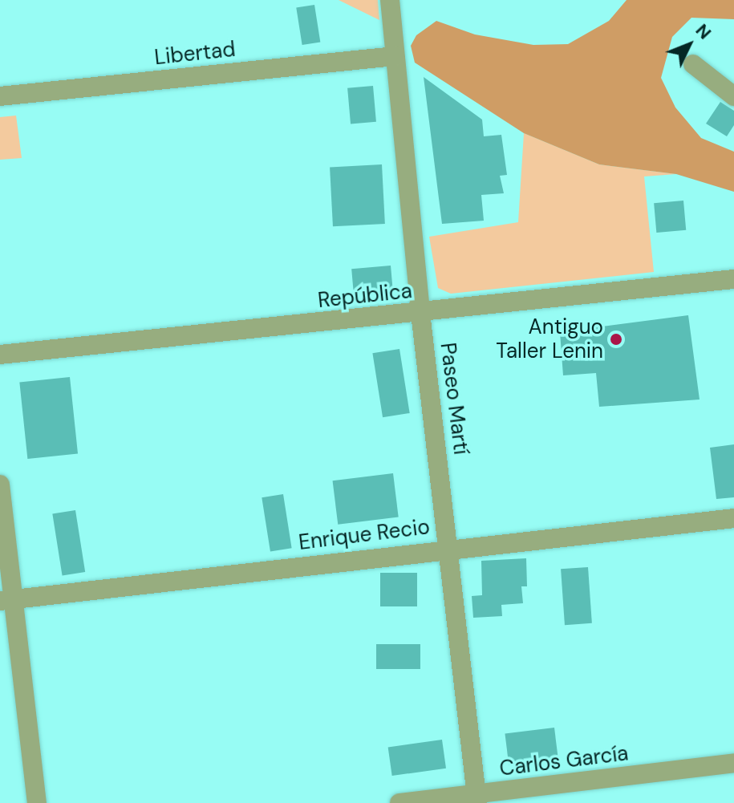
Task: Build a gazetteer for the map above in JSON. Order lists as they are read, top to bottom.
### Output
{
  "streets": {
    "street": [
      "Libertad",
      "República",
      "Paseo Martí",
      "Enrique Recio",
      "Carlos García"
    ]
  },
  "crossings": [
    ["Libertad", "Paseo Martí"],
    ["República", "Paseo Martí"],
    ["Paseo Martí", "Enrique Recio"],
    ["Paseo Martí", "Carlos García"]
  ],
  "places": ["Antiguo Taller Lenin"],
  "north": "top right"
}
